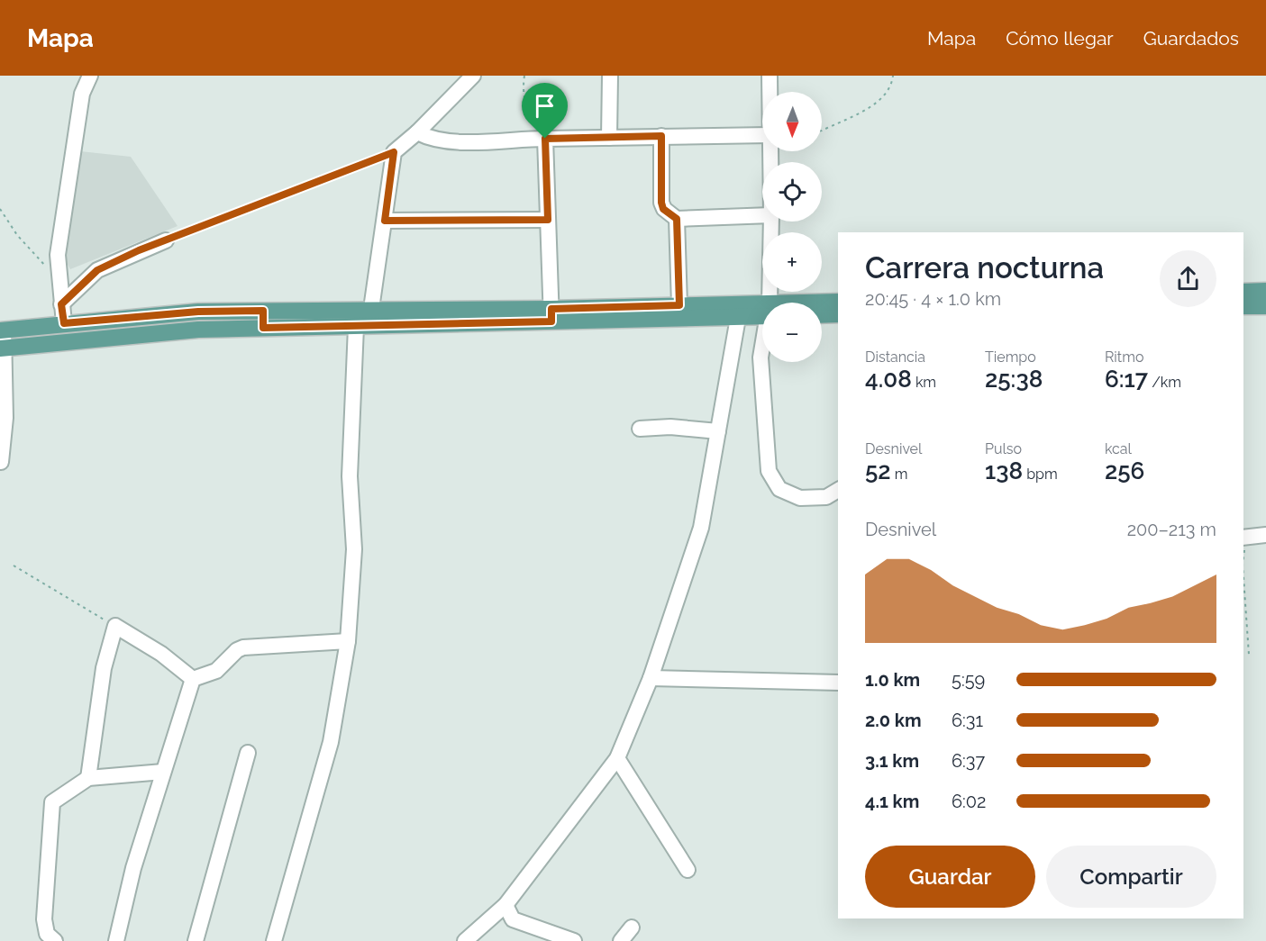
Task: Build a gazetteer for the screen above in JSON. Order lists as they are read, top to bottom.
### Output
{
  "north": "bottom",
  "page": {
    "header": "Mapa",
    "nav": ["Mapa", "Cómo llegar", "Guardados"],
    "map_buttons": ["+", "−"],
    "heading": ["Carrera nocturna", "20:45 · 4 × 1.0 km"],
    "stats": [
      ["Distancia", "4.08 km"],
      ["Tiempo", "25:38"],
      ["Ritmo", "6:17 /km"],
      ["Desnivel", "52 m"],
      ["Pulso", "138 bpm"],
      ["kcal", "256"]
    ],
    "chart": ["Desnivel", "200–213 m"],
    "list": [
      {
        "name": "1.0 km",
        "note": "5:59"
      },
      {
        "name": "2.0 km",
        "note": "6:31"
      },
      {
        "name": "3.1 km",
        "note": "6:37"
      },
      {
        "name": "4.1 km",
        "note": "6:02"
      }
    ],
    "buttons": ["Guardar", "Compartir"]
  }
}
